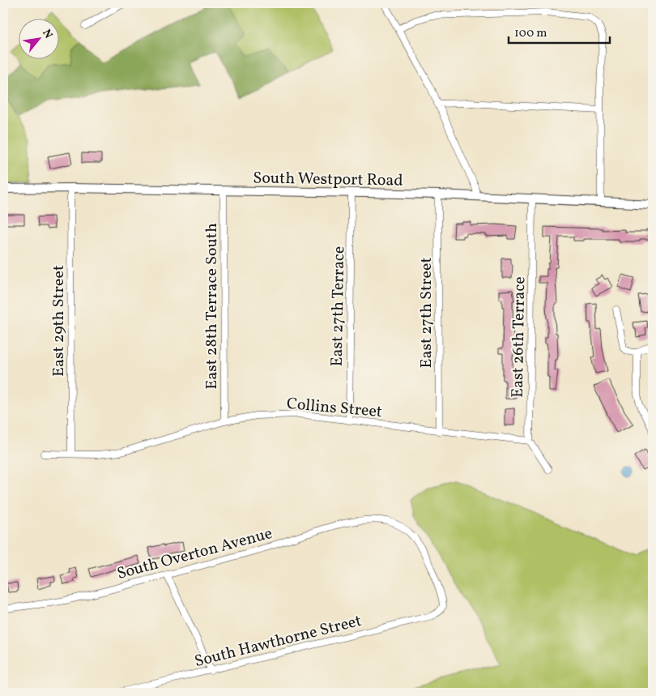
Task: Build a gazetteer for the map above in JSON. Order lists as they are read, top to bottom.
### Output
{
  "streets": {
    "street": [
      "South Westport Road",
      "East 28th Terrace South",
      "East 27th Terrace",
      "East 27th Street",
      "East 29th Street",
      "East 26th Terrace",
      "Collins Street",
      "South Overton Avenue",
      "South Hawthorne Street"
    ]
  },
  "crossings": [
    ["South Westport Road", "East 28th Terrace South"],
    ["South Westport Road", "East 27th Terrace"],
    ["South Westport Road", "East 27th Street"],
    ["South Westport Road", "East 29th Street"],
    ["South Westport Road", "East 26th Terrace"],
    ["East 28th Terrace South", "Collins Street"],
    ["East 27th Terrace", "Collins Street"],
    ["East 27th Street", "Collins Street"],
    ["East 29th Street", "Collins Street"],
    ["East 26th Terrace", "Collins Street"],
    ["South Overton Avenue", "South Hawthorne Street"]
  ],
  "scale_bar": "100 m",
  "north": "top right"
}
